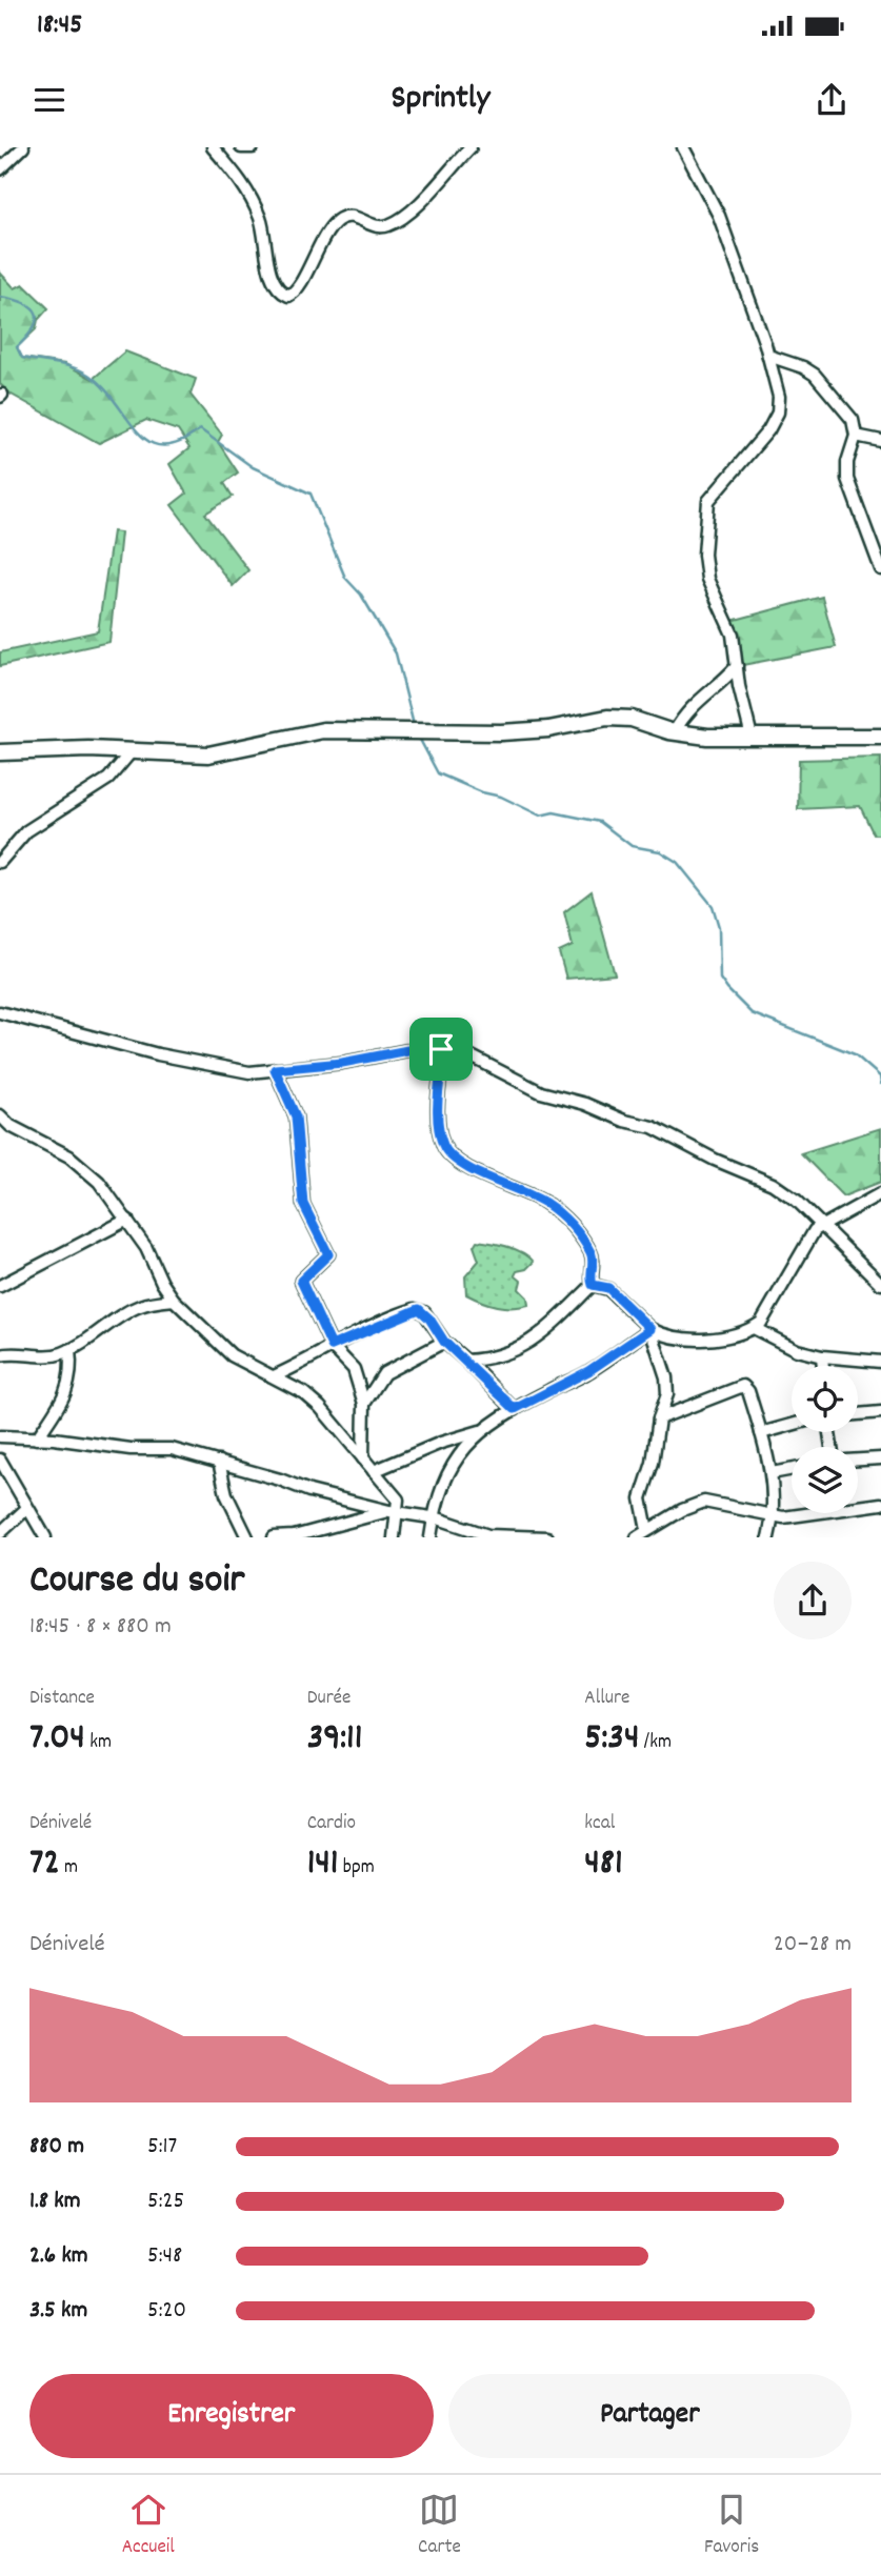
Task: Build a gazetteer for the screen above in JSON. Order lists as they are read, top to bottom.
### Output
{
  "page": {
    "status": "18:45",
    "header": "Sprintly",
    "heading": ["Course du soir", "18:45 · 8 × 880 m"],
    "stats": [
      ["Distance", "7.04 km"],
      ["Durée", "39:11"],
      ["Allure", "5:34 /km"],
      ["Dénivelé", "72 m"],
      ["Cardio", "141 bpm"],
      ["kcal", "481"]
    ],
    "chart": ["Dénivelé", "20–28 m"],
    "list": [
      {
        "name": "880 m",
        "note": "5:17"
      },
      {
        "name": "1.8 km",
        "note": "5:25"
      },
      {
        "name": "2.6 km",
        "note": "5:48"
      },
      {
        "name": "3.5 km",
        "note": "5:20"
      }
    ],
    "buttons": ["Enregistrer", "Partager"],
    "tabs": ["Accueil", "Carte", "Favoris"]
  }
}
